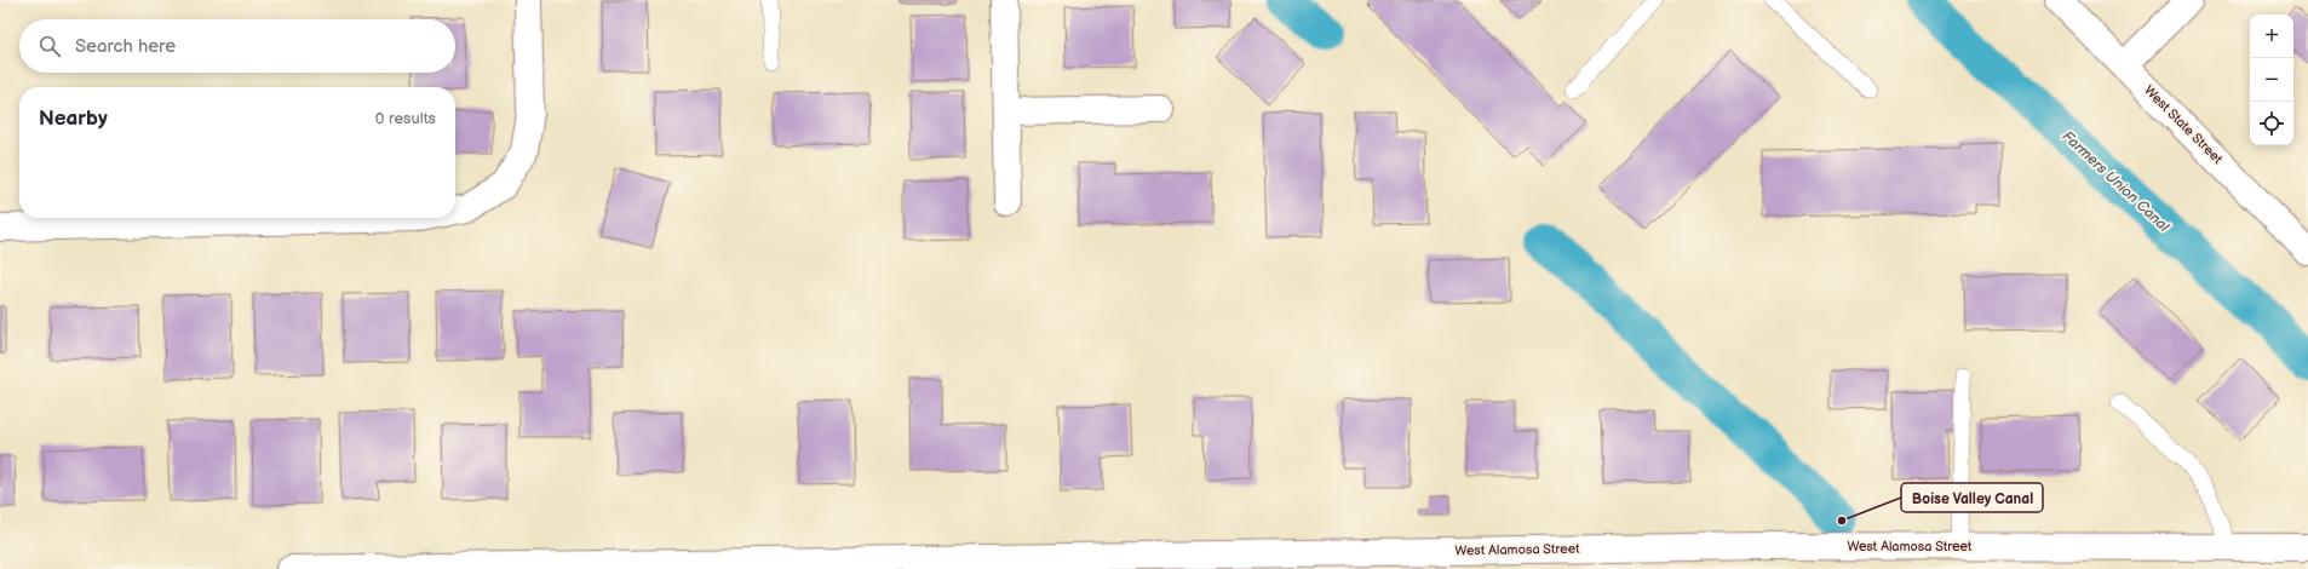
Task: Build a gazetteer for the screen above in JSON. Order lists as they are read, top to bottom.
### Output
{
  "streets": {
    "street": ["West State Street", "West Alamosa Street"]
  },
  "water": ["Farmers Union Canal"],
  "places": ["Boise Valley Canal"],
  "page": {
    "map_buttons": ["+", "−"],
    "search": "Search here",
    "heading": ["Nearby", "0 results"]
  }
}
